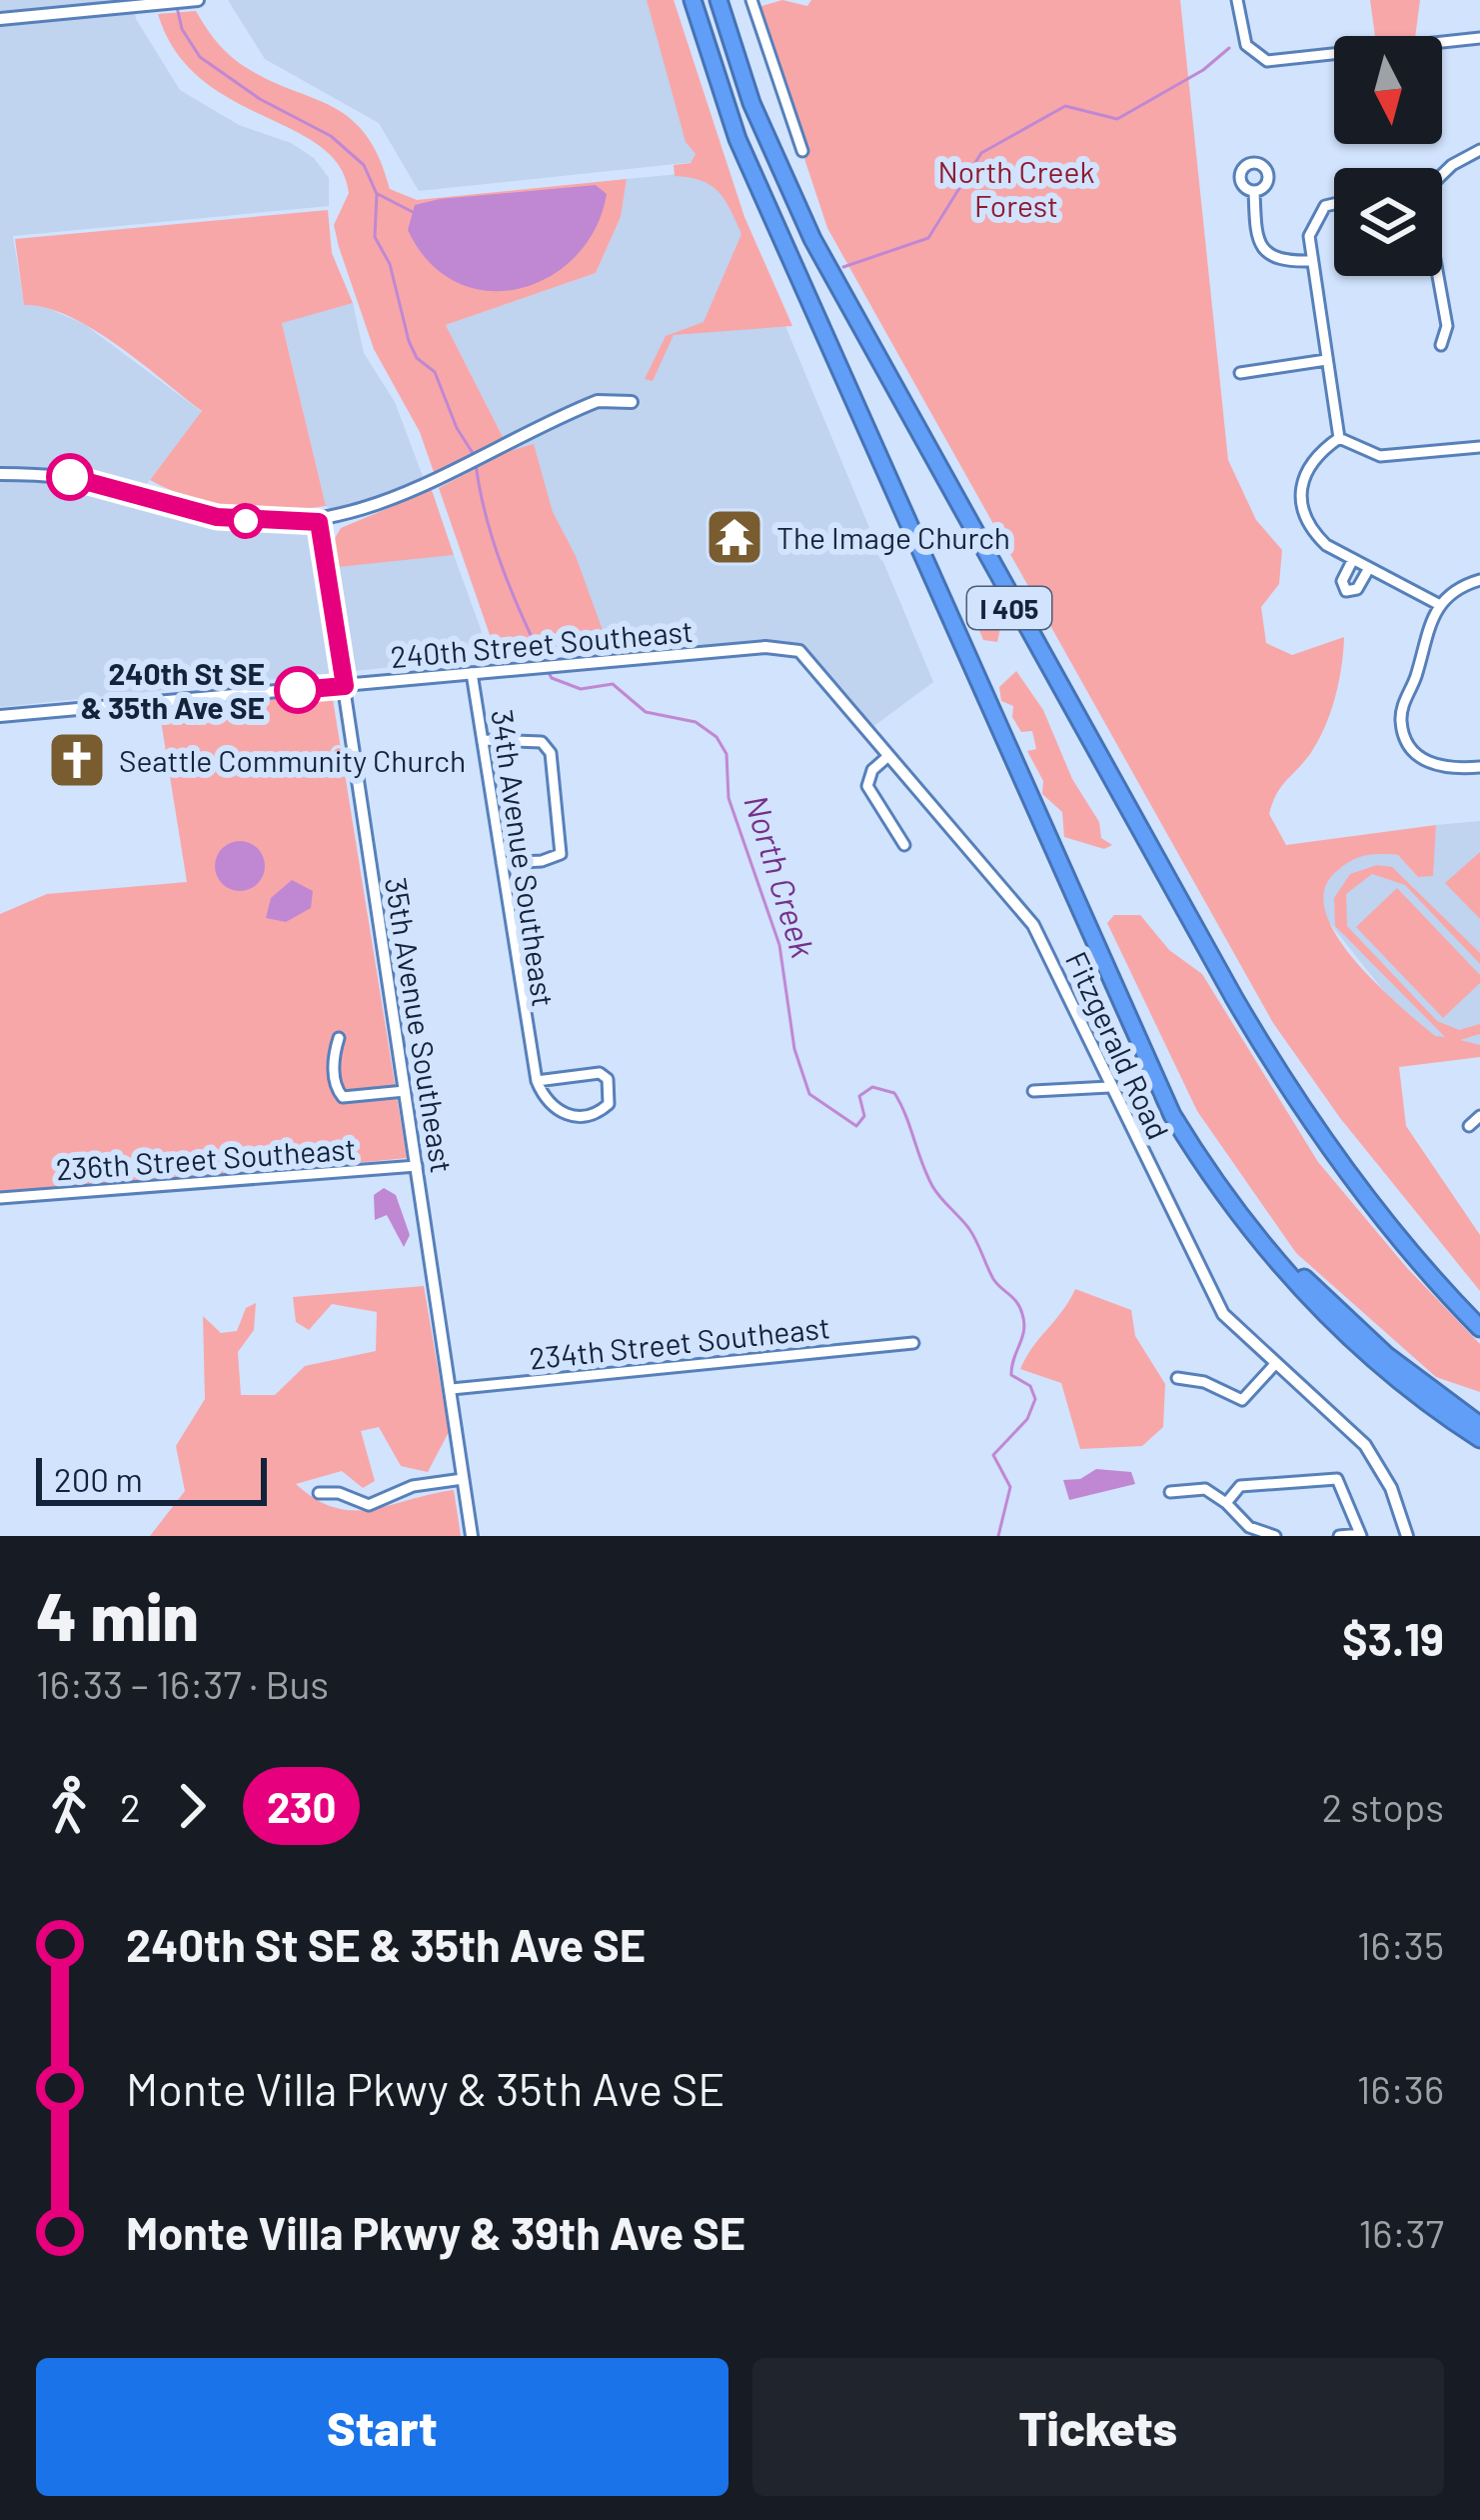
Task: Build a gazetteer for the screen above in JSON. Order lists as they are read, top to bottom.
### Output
{
  "streets": {
    "highway": ["I 405"],
    "street": [
      "240th Street Southeast",
      "34th Avenue Southeast",
      "35th Avenue Southeast",
      "Fitzgerald Road",
      "236th Street Southeast",
      "234th Street Southeast"
    ]
  },
  "crossings": [
    ["240th Street Southeast", "34th Avenue Southeast"],
    ["240th Street Southeast", "35th Avenue Southeast"],
    ["240th Street Southeast", "Fitzgerald Road"],
    ["35th Avenue Southeast", "236th Street Southeast"],
    ["35th Avenue Southeast", "234th Street Southeast"]
  ],
  "water": ["North Creek"],
  "parks": ["North Creek Forest"],
  "places": {
    "temple": ["The Image Church"],
    "other": ["240th St SE & 35th Ave SE"],
    "church": ["Seattle Community Church"]
  },
  "lines": ["bus line 230"],
  "scale_bar": "200 m",
  "north": "bottom",
  "page": {
    "scale": "200 m",
    "heading": ["4 min", "16:33 – 16:37 · Bus", "$3.19"],
    "legs": ["2", "230", "2 stops"],
    "list": [
      {
        "name": "240th St SE & 35th Ave SE",
        "value": "16:35"
      },
      {
        "name": "Monte Villa Pkwy & 35th Ave SE",
        "value": "16:36"
      },
      {
        "name": "Monte Villa Pkwy & 39th Ave SE",
        "value": "16:37"
      }
    ],
    "buttons": ["Start", "Tickets"]
  }
}
